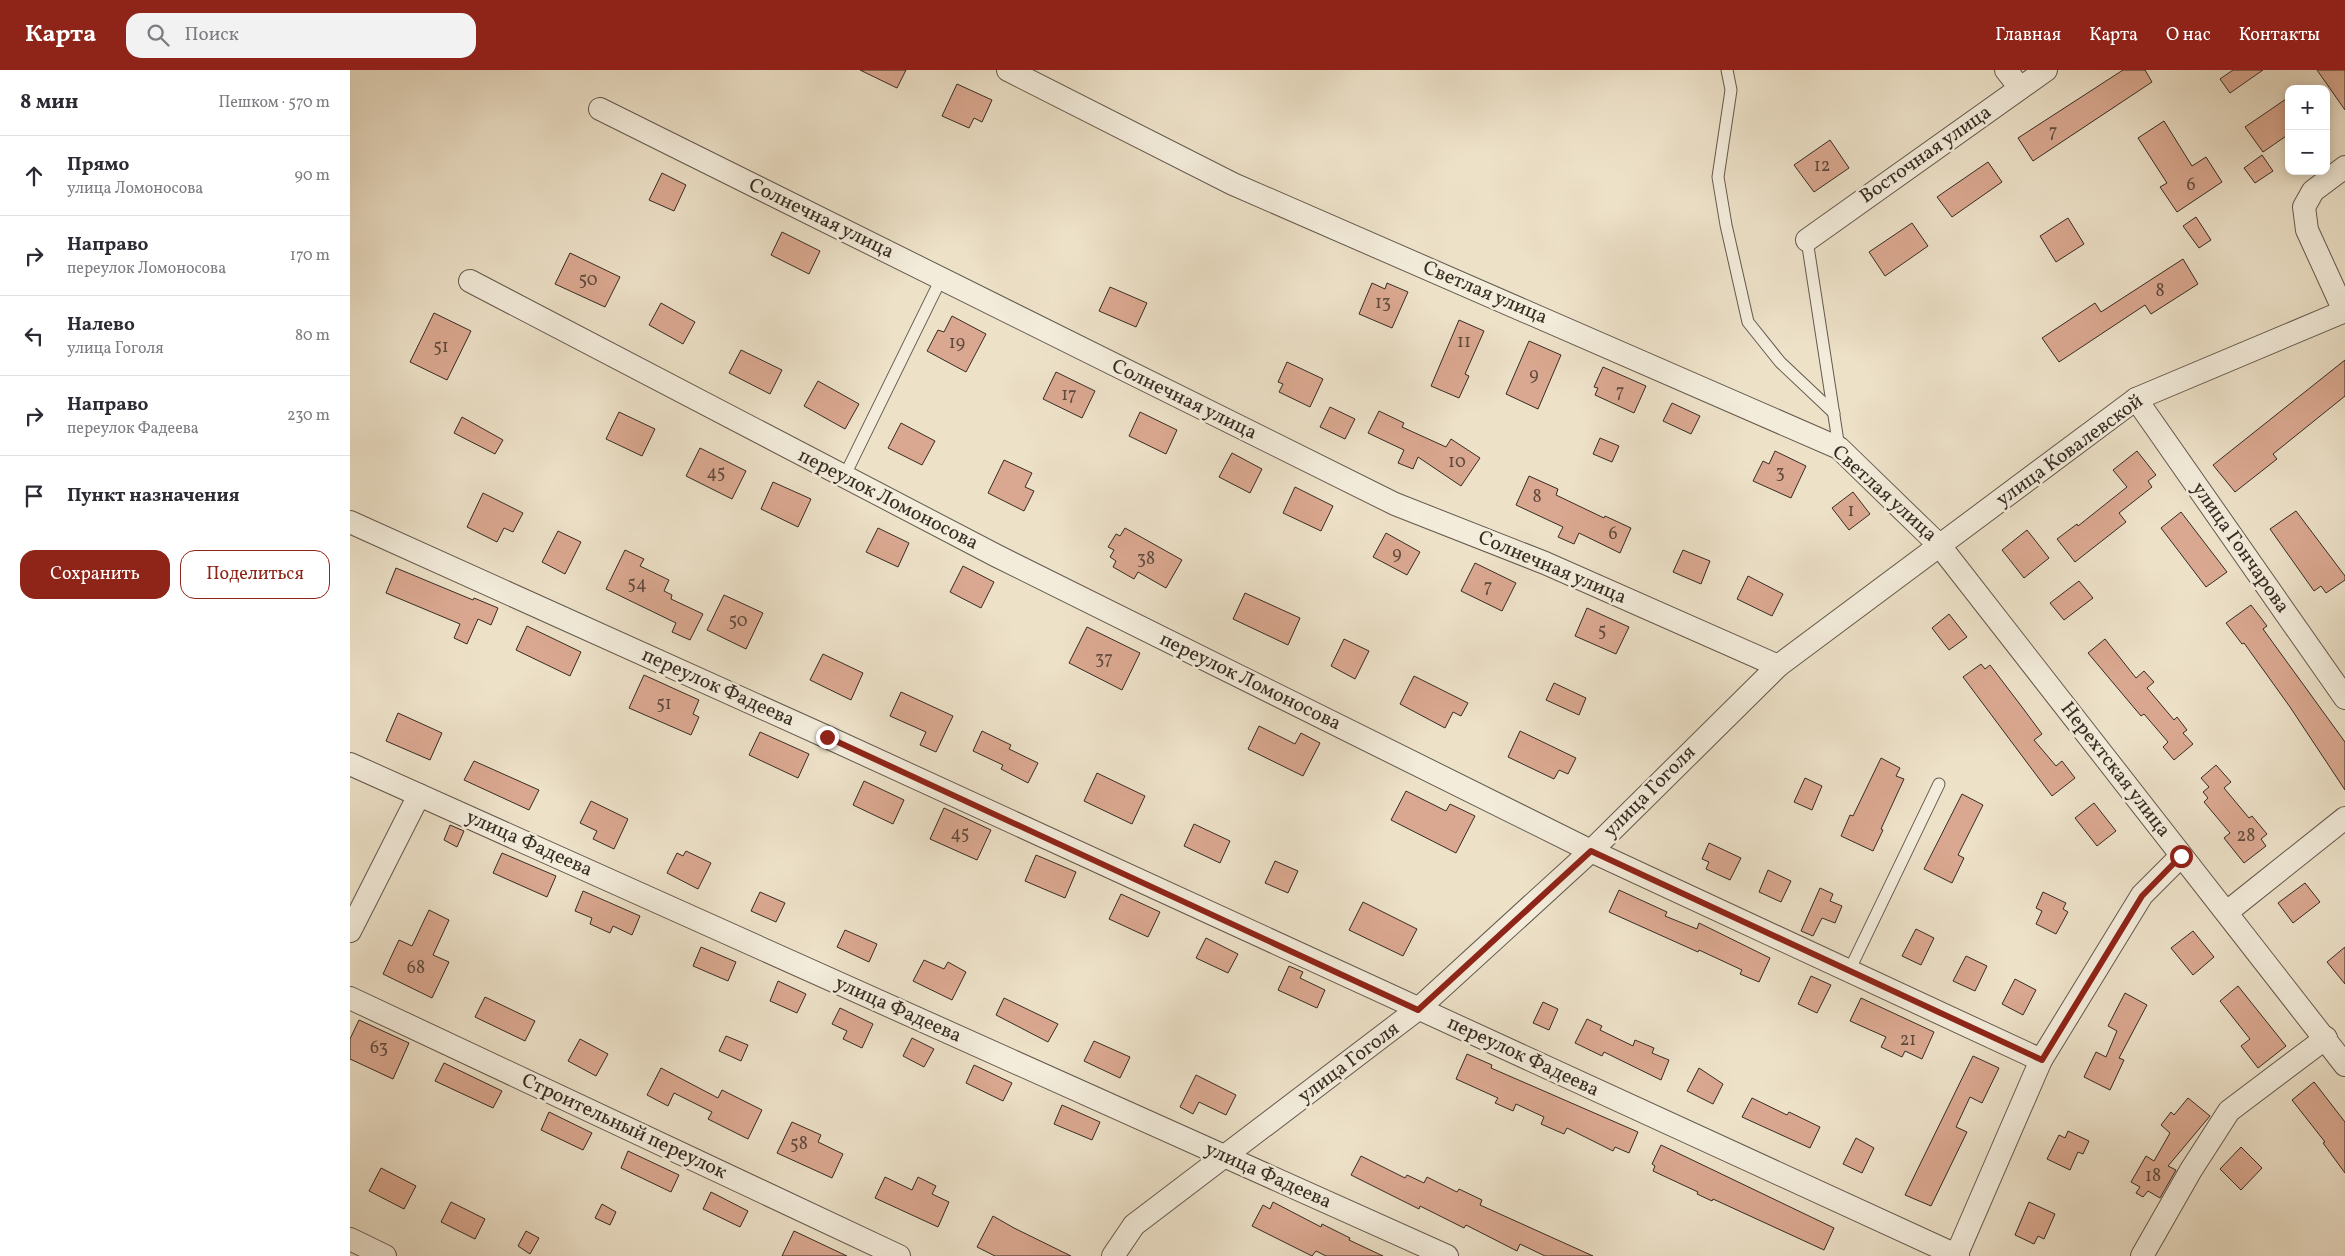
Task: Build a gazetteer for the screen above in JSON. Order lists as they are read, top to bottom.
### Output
{
  "streets": {
    "street": [
      "Восточная улица",
      "Солнечная улица",
      "Светлая улица",
      "улица Ковалевской",
      "переулок Ломоносова",
      "улица Гончарова",
      "переулок Фадеева",
      "Нерехтская улица",
      "улица Гоголя",
      "улица Фадеева",
      "Строительный переулок"
    ]
  },
  "crossings": [
    ["Солнечная улица", "улица Гоголя"],
    ["Светлая улица", "улица Ковалевской"],
    ["Светлая улица", "Нерехтская улица"],
    ["Светлая улица", "улица Гоголя"],
    ["улица Ковалевской", "улица Гончарова"],
    ["улица Ковалевской", "Нерехтская улица"],
    ["улица Ковалевской", "улица Гоголя"],
    ["переулок Ломоносова", "улица Гоголя"],
    ["переулок Фадеева", "улица Гоголя"],
    ["Нерехтская улица", "улица Гоголя"],
    ["улица Гоголя", "улица Фадеева"]
  ],
  "house_numbers": [
    "7",
    "12",
    "6",
    "50",
    "8",
    "13",
    "11",
    "19",
    "51",
    "9",
    "7",
    "17",
    "10",
    "45",
    "3",
    "8",
    "1",
    "6",
    "9",
    "38",
    "54",
    "7",
    "50",
    "5",
    "37",
    "51",
    "45",
    "28",
    "68",
    "21",
    "63",
    "58",
    "18"
  ],
  "page": {
    "header": "Карта",
    "search": "Поиск",
    "nav": [
      "Главная",
      "Карта",
      "О нас",
      "Контакты"
    ],
    "heading": ["8 мин", "Пешком · 570 m"],
    "map_buttons": ["+", "−"],
    "list": [
      ["Прямо", "улица Ломоносова", "90 m"],
      ["Направо", "переулок Ломоносова", "170 m"],
      ["Налево", "улица Гоголя", "80 m"],
      ["Направо", "переулок Фадеева", "230 m"],
      "Пункт назначения"
    ],
    "buttons": ["Сохранить", "Поделиться"]
  }
}
